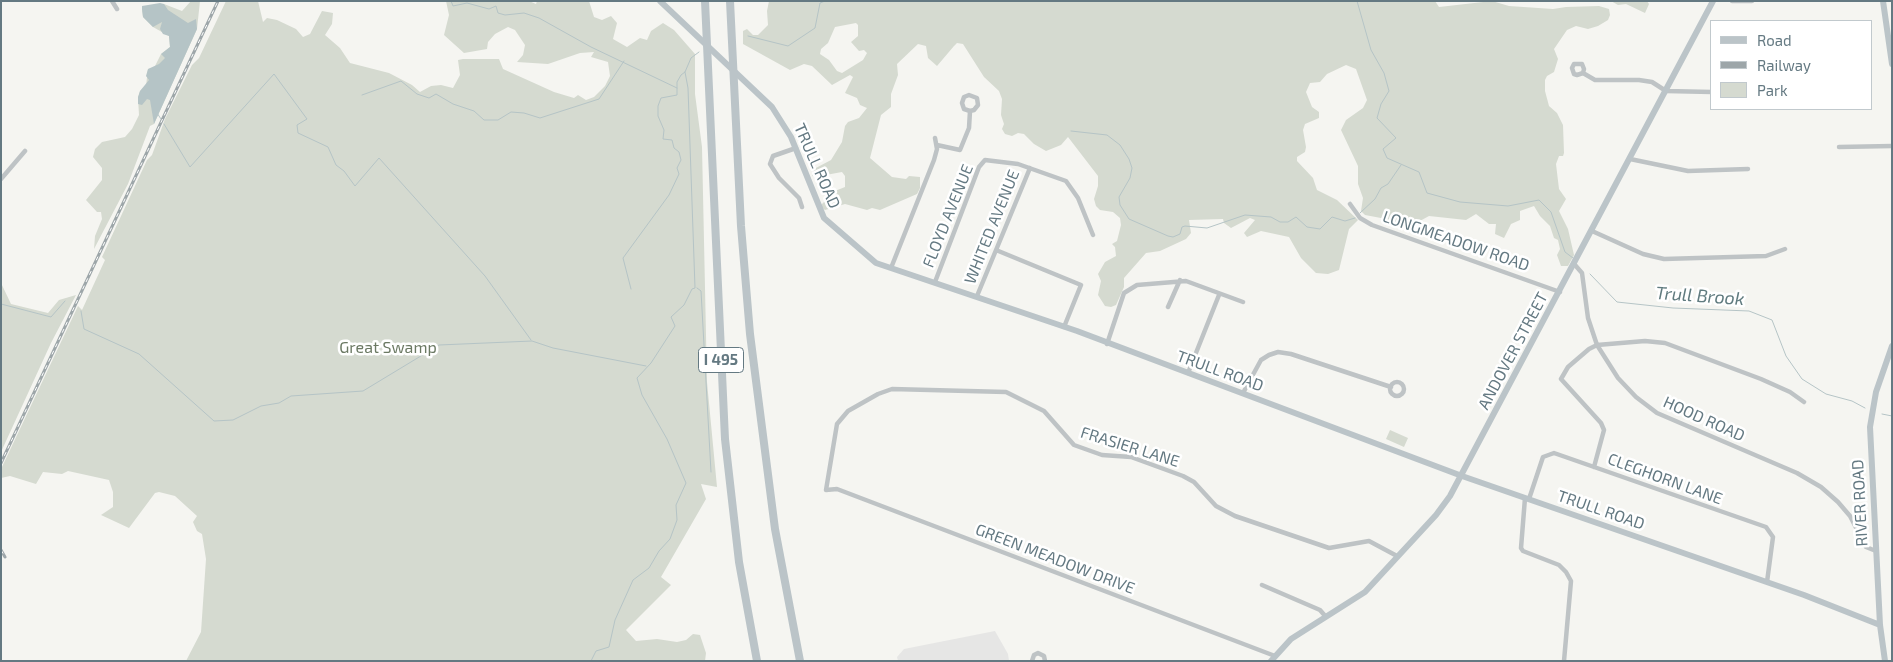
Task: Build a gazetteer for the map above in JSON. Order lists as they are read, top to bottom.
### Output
{
  "streets": {
    "highway": ["I 495"],
    "street": [
      "TRULL ROAD",
      "FLOYD AVENUE",
      "WHITED AVENUE",
      "LONGMEADOW ROAD",
      "ANDOVER STREET",
      "HOOD ROAD",
      "FRASIER LANE",
      "CLEGHORN LANE",
      "RIVER ROAD",
      "GREEN MEADOW DRIVE"
    ]
  },
  "crossings": [
    ["TRULL ROAD", "FLOYD AVENUE"],
    ["TRULL ROAD", "WHITED AVENUE"],
    ["TRULL ROAD", "ANDOVER STREET"],
    ["TRULL ROAD", "CLEGHORN LANE"],
    ["TRULL ROAD", "RIVER ROAD"],
    ["FLOYD AVENUE", "WHITED AVENUE"],
    ["LONGMEADOW ROAD", "ANDOVER STREET"],
    ["ANDOVER STREET", "HOOD ROAD"],
    ["ANDOVER STREET", "FRASIER LANE"],
    ["ANDOVER STREET", "GREEN MEADOW DRIVE"],
    ["HOOD ROAD", "RIVER ROAD"],
    ["FRASIER LANE", "GREEN MEADOW DRIVE"]
  ],
  "water": ["Trull Brook"],
  "parks": ["Great Swamp"],
  "legend": ["Road", "Railway", "Park"]
}
